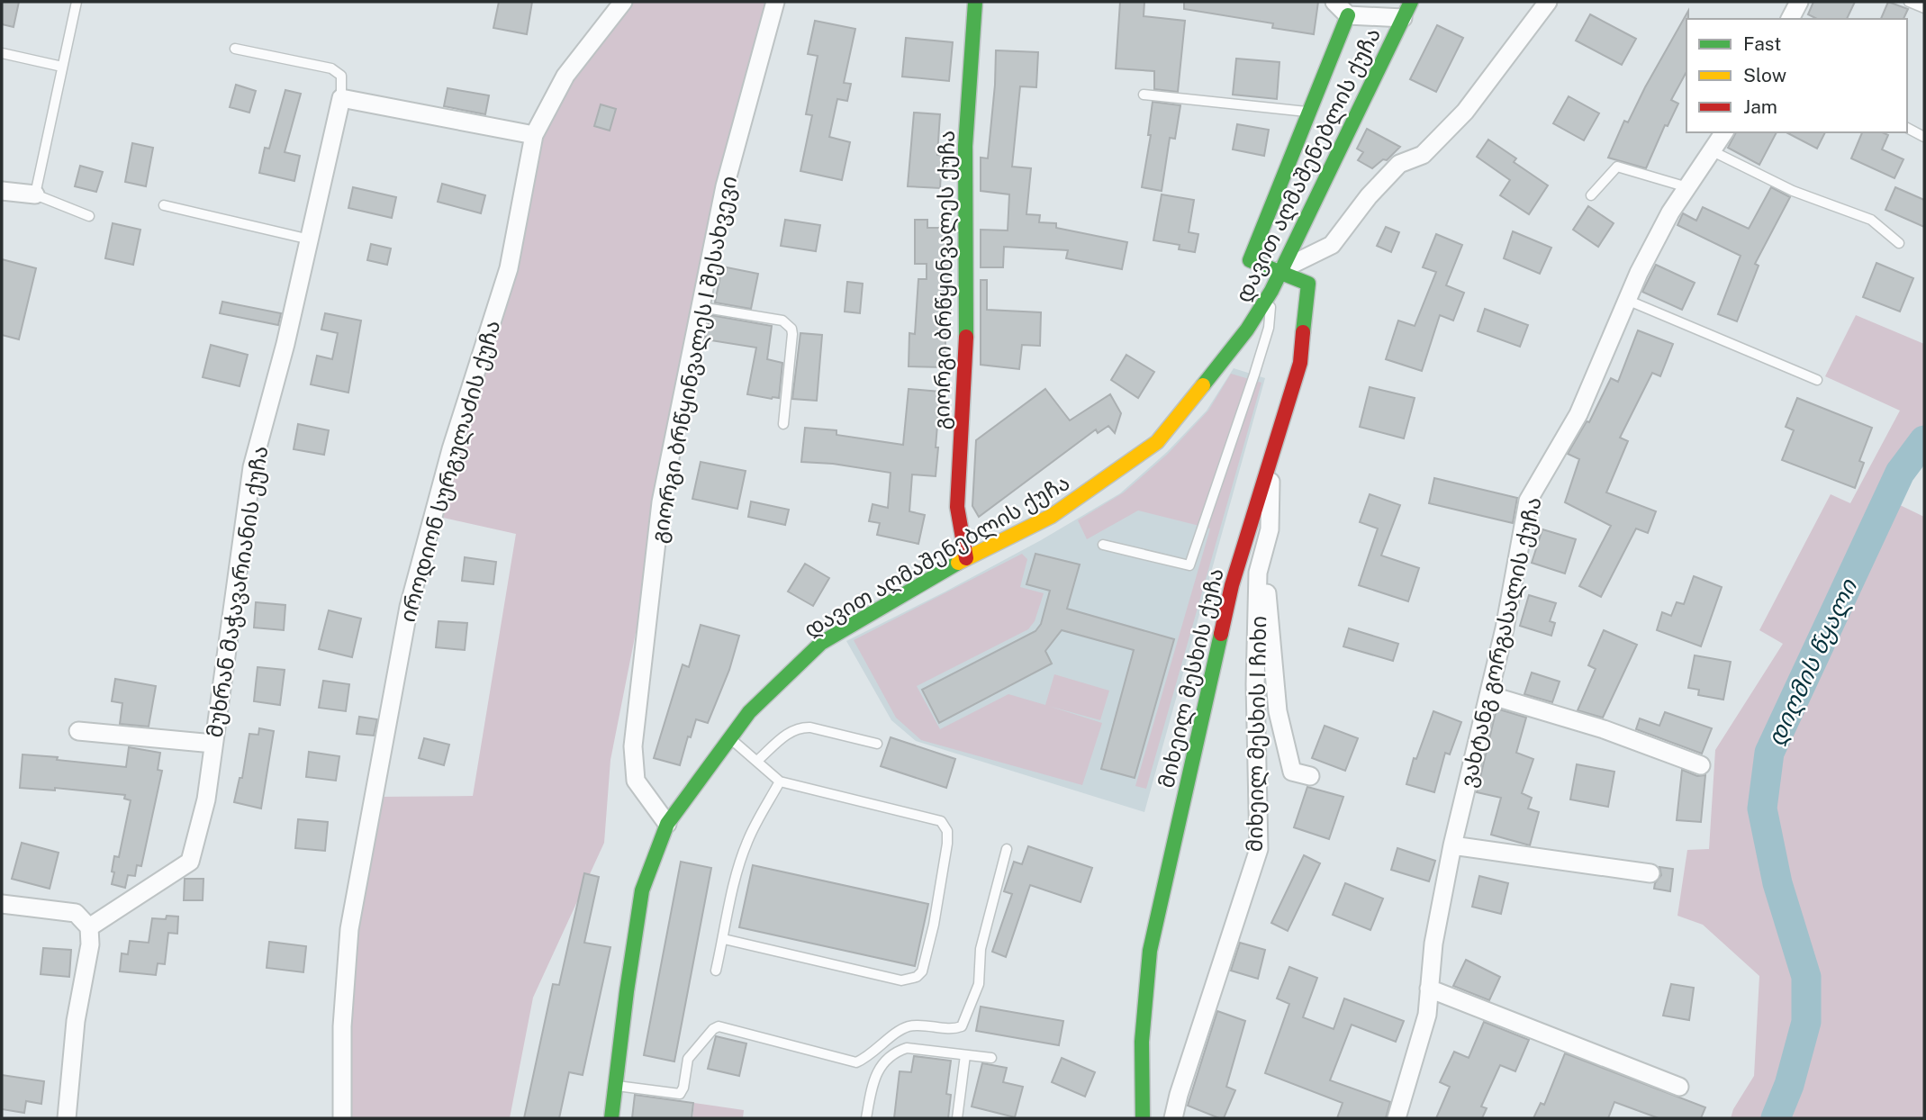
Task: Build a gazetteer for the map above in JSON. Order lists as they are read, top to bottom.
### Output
{
  "streets": {
    "street": [
      "დავით აღმაშენებლის ქუჩა",
      "გიორგი ბრწყინვალეს ქუჩა",
      "გიორგი ბრწყინვალეს I შესახვევი",
      "იროდიონ სურგულაძის ქუჩა",
      "მუხრან მაჭავარიანის ქუჩა",
      "ვახტანგ გორგასალის ქუჩა",
      "მიხეილ მესხის ქუჩა",
      "მიხეილ მესხის I ჩიხი"
    ]
  },
  "crossings": [
    ["დავით აღმაშენებლის ქუჩა", "გიორგი ბრწყინვალეს ქუჩა"],
    ["დავით აღმაშენებლის ქუჩა", "გიორგი ბრწყინვალეს I შესახვევი"],
    ["დავით აღმაშენებლის ქუჩა", "მიხეილ მესხის ქუჩა"],
    ["მიხეილ მესხის ქუჩა", "მიხეილ მესხის I ჩიხი"]
  ],
  "water": ["დიღმის წყალი"],
  "legend": ["Fast", "Slow", "Jam"]
}
